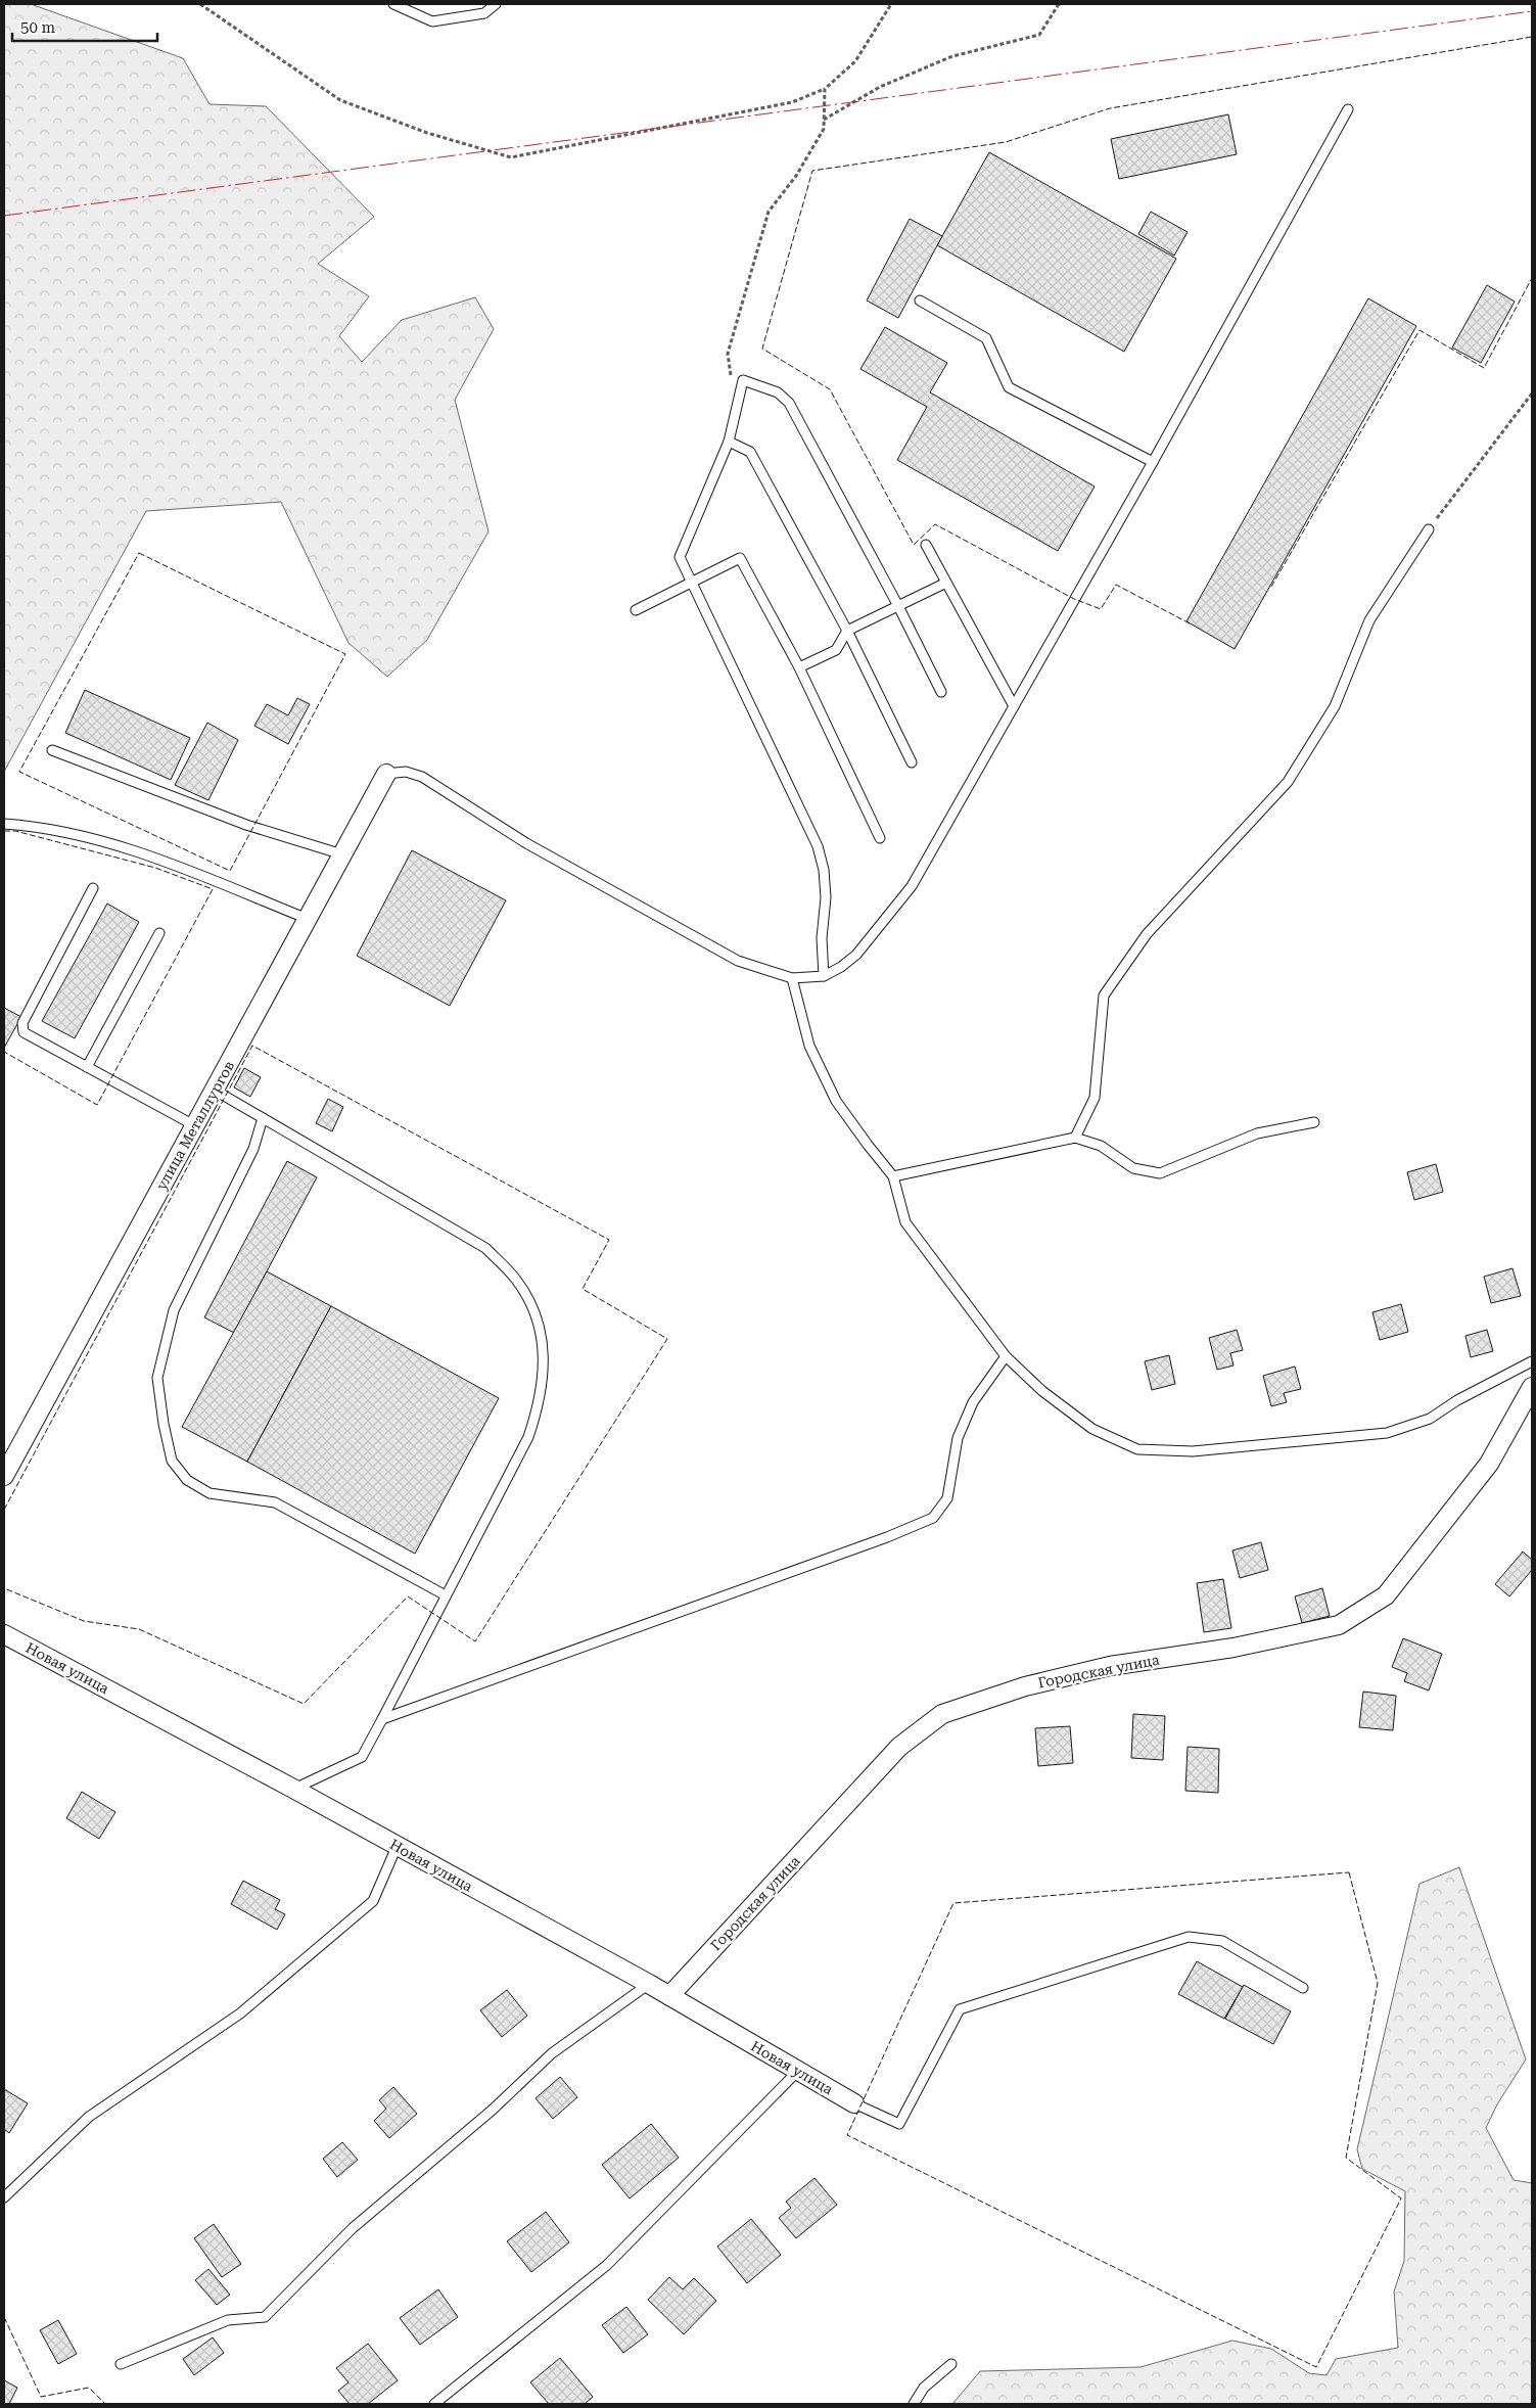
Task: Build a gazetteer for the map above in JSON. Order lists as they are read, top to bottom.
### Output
{
  "streets": {
    "street": ["улица Металлургов", "Новая улица", "Городская улица"]
  },
  "crossings": [
    ["Новая улица", "Городская улица"]
  ],
  "scale_bar": "50 m"
}
